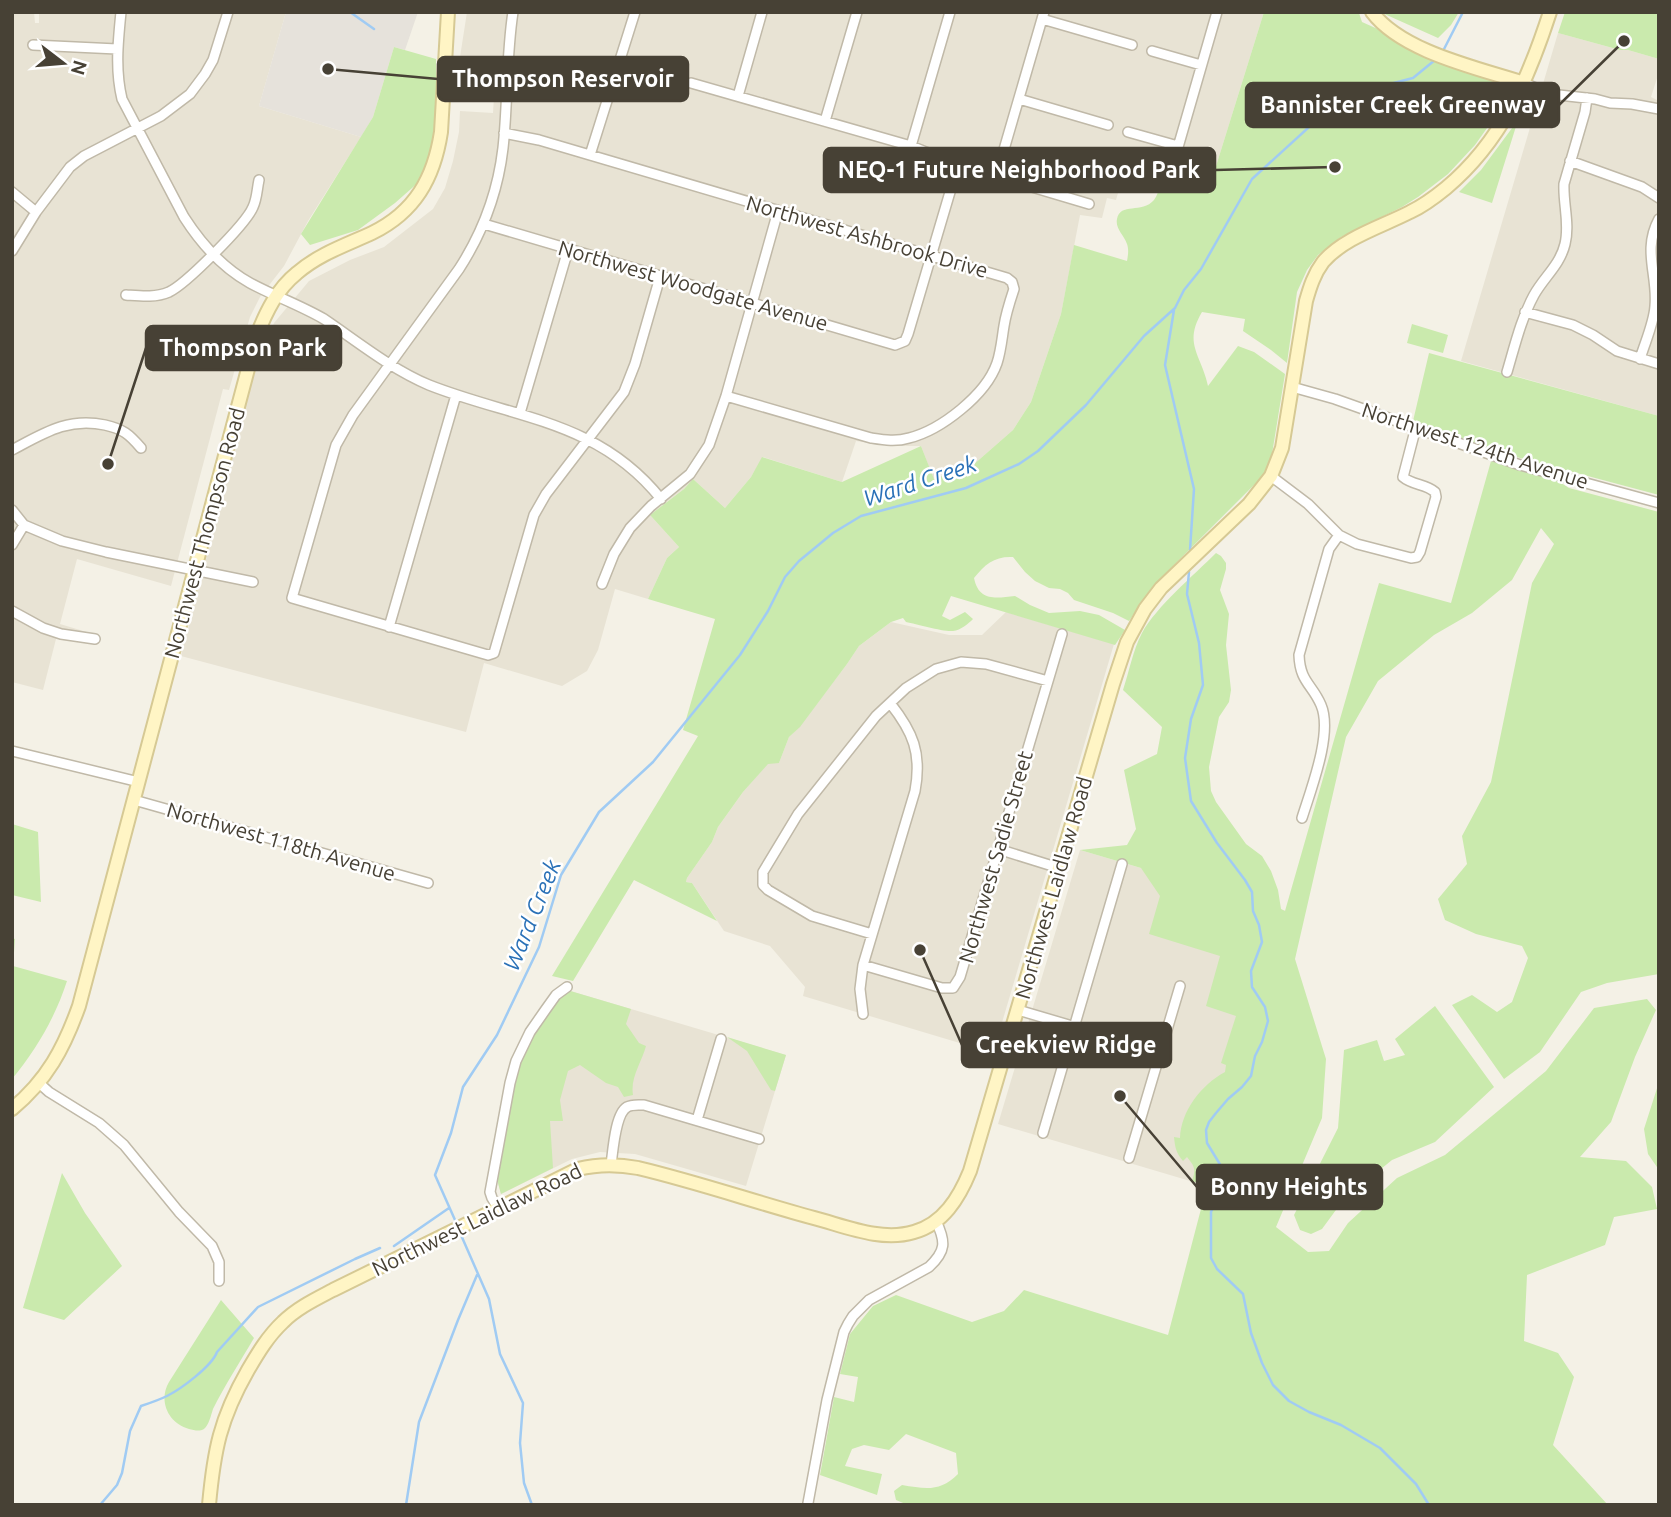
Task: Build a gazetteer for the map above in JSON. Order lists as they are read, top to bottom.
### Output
{
  "streets": {
    "street": [
      "Northwest Ashbrook Drive",
      "Northwest Woodgate Avenue",
      "Northwest 124th Avenue",
      "Northwest Thompson Road",
      "Northwest 118th Avenue",
      "Northwest Sadie Street",
      "Northwest Laidlaw Road"
    ]
  },
  "crossings": [
    ["Northwest Ashbrook Drive", "Northwest Woodgate Avenue"],
    ["Northwest 124th Avenue", "Northwest Laidlaw Road"],
    ["Northwest Thompson Road", "Northwest 118th Avenue"]
  ],
  "water": ["Ward Creek"],
  "places": [
    "Bannister Creek Greenway",
    "Thompson Reservoir",
    "NEQ-1 Future Neighborhood Park",
    "Thompson Park",
    "Creekview Ridge",
    "Bonny Heights"
  ],
  "north": "right"
}
